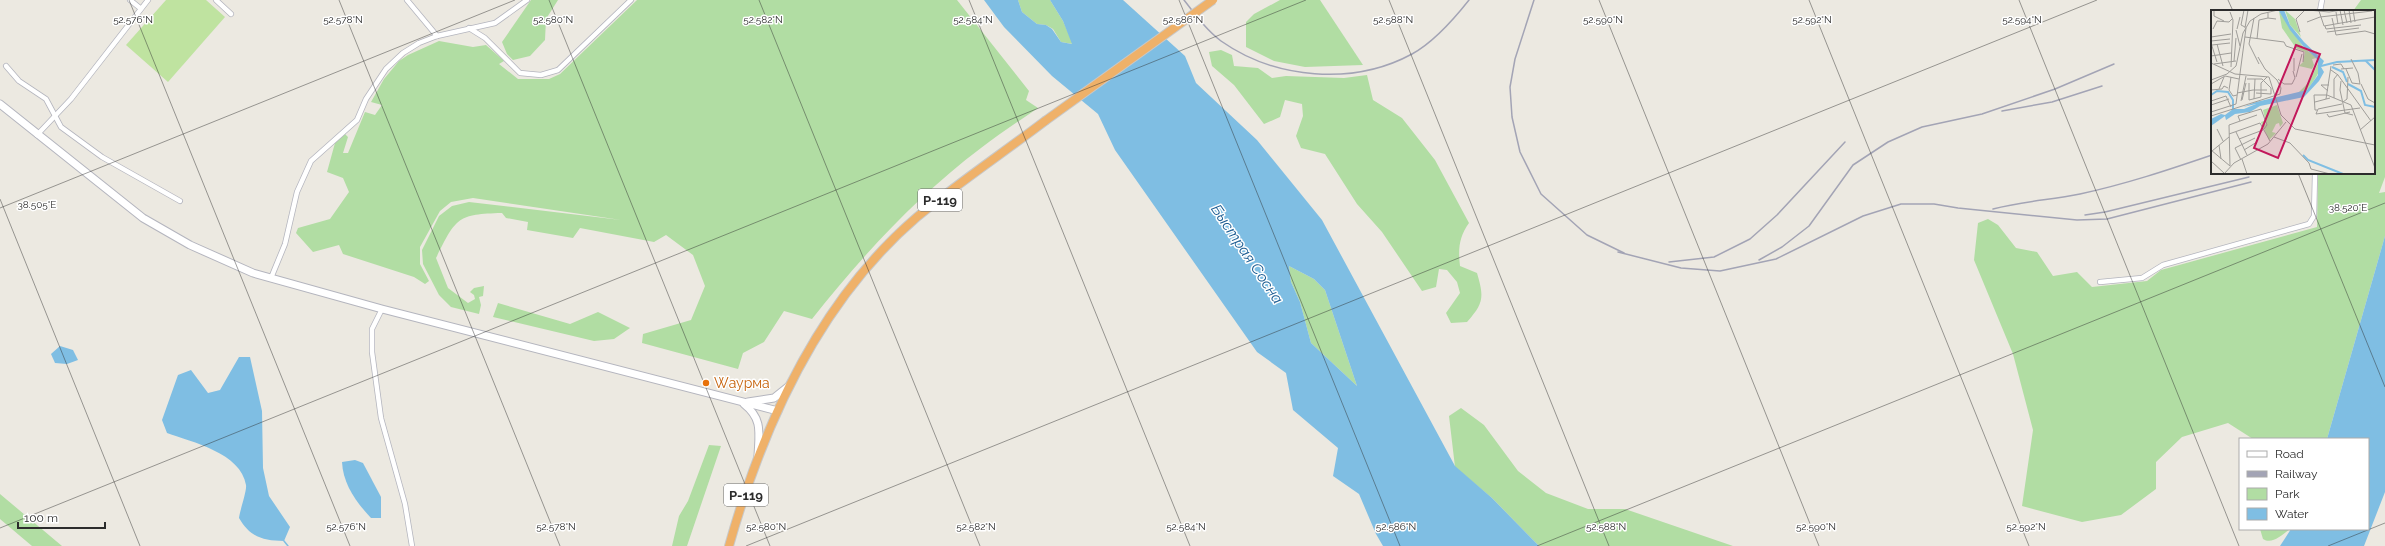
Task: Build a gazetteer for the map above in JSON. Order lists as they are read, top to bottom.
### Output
{
  "streets": {
    "highway": ["Р-119"]
  },
  "water": ["Быстрая Сосна"],
  "places": ["Wаурма"],
  "legend": [
    "Road",
    "Railway",
    "Park",
    "Water"
  ],
  "scale_bar": "100 m",
  "coordinates": [
    "52.576°N",
    "52.578°N",
    "52.580°N",
    "52.582°N",
    "52.584°N",
    "52.586°N",
    "52.588°N",
    "52.590°N",
    "52.592°N",
    "52.594°N",
    "38.505°E",
    "38.520°E"
  ]
}
